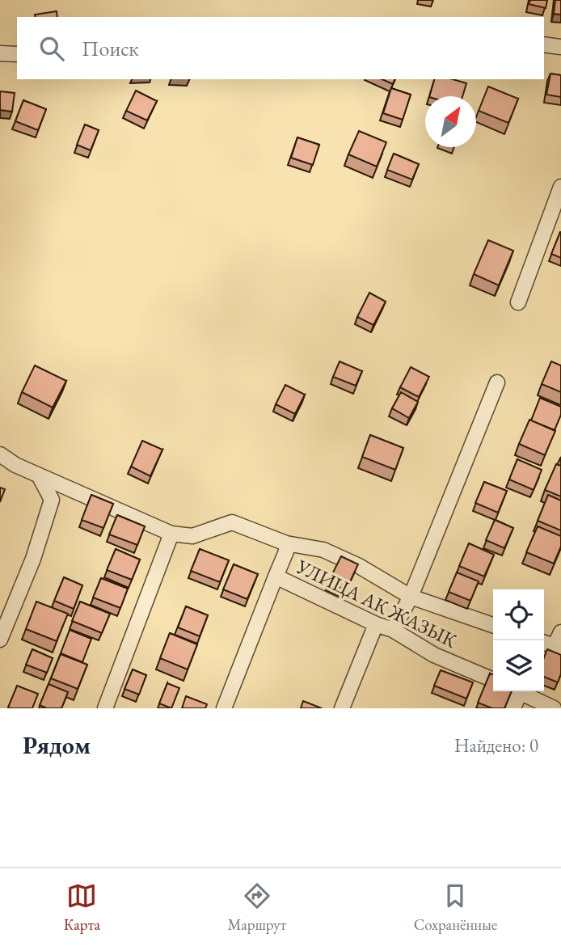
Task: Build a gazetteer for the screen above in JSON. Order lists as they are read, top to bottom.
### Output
{
  "streets": {
    "street": ["УЛИЦА АК ЖАЗЫК"]
  },
  "north": "top right",
  "page": {
    "search": "Поиск",
    "heading": ["Рядом", "Найдено: 0"],
    "nav": ["Карта", "Маршрут", "Сохранённые"]
  }
}
